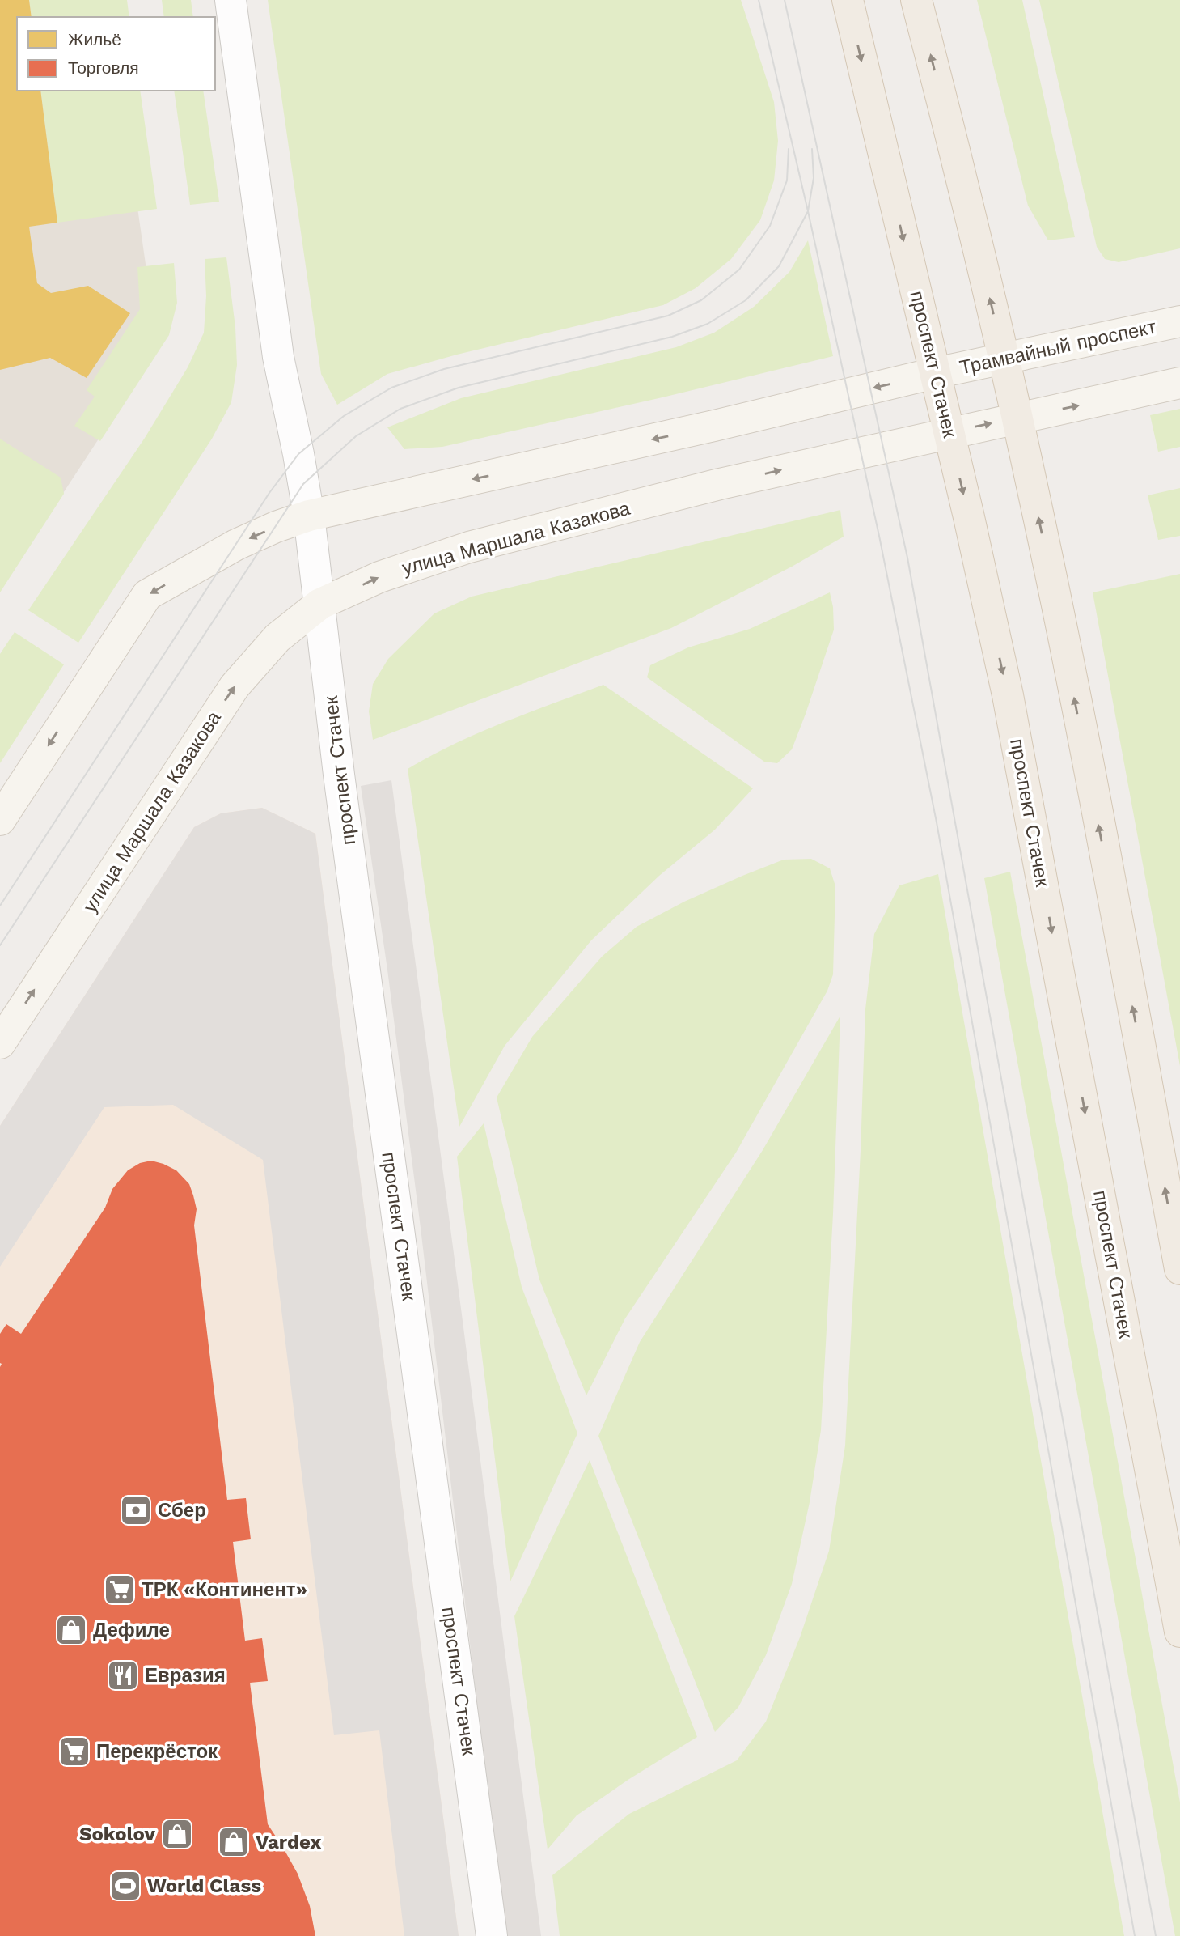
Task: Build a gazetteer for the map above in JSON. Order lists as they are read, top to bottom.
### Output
{
  "streets": {
    "main road": ["проспект Стачек"],
    "street": ["Трамвайный проспект", "улица Маршала Казакова"]
  },
  "crossings": [
    ["Трамвайный проспект", "проспект Стачек"],
    ["проспект Стачек", "улица Маршала Казакова"]
  ],
  "one_way": ["проспект Стачек"],
  "places": {
    "bank": ["Сбер"],
    "supermarket": ["ТРК «Континент»", "Перекрёсток"],
    "shop": ["Дефиле", "Sokolov", "Vardex"],
    "restaurant": ["Евразия"],
    "sports": ["World Class"]
  },
  "legend": ["Жильё", "Торговля"]
}
